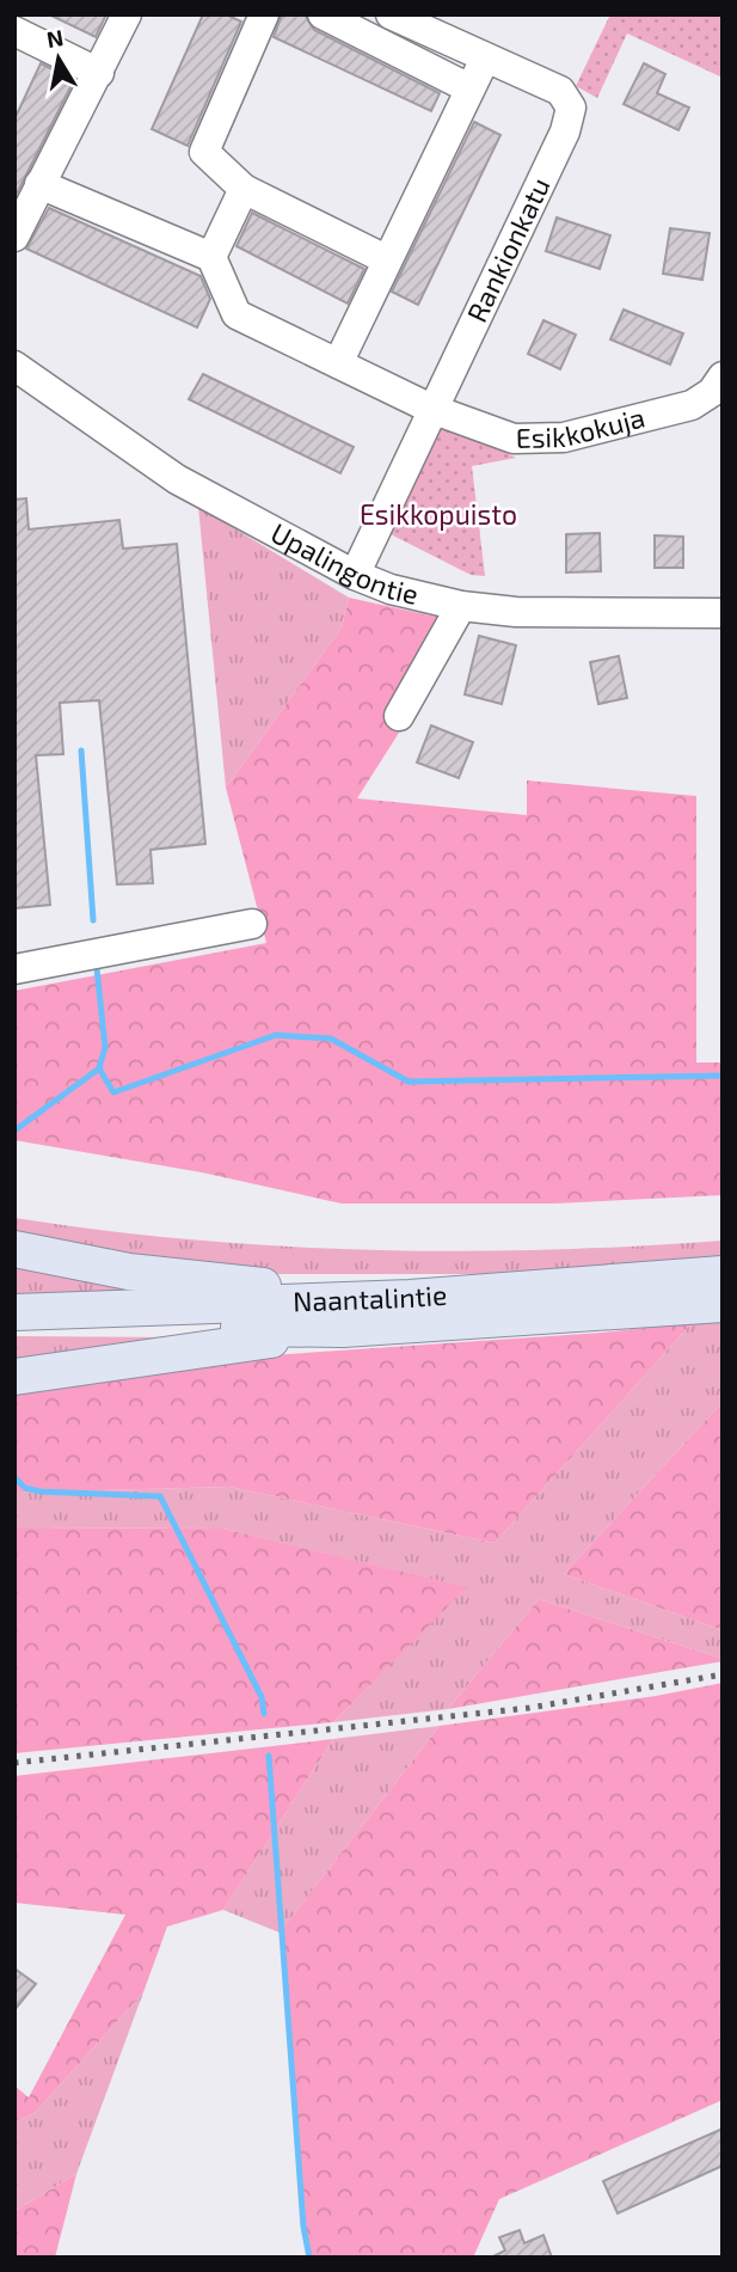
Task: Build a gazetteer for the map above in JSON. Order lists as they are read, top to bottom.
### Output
{
  "streets": {
    "main road": ["Naantalintie"],
    "street": ["Rankionkatu", "Esikkokuja", "Upalingontie"]
  },
  "crossings": [
    ["Rankionkatu", "Esikkokuja"],
    ["Rankionkatu", "Upalingontie"]
  ],
  "parks": ["Esikkopuisto"],
  "north": "top"
}
